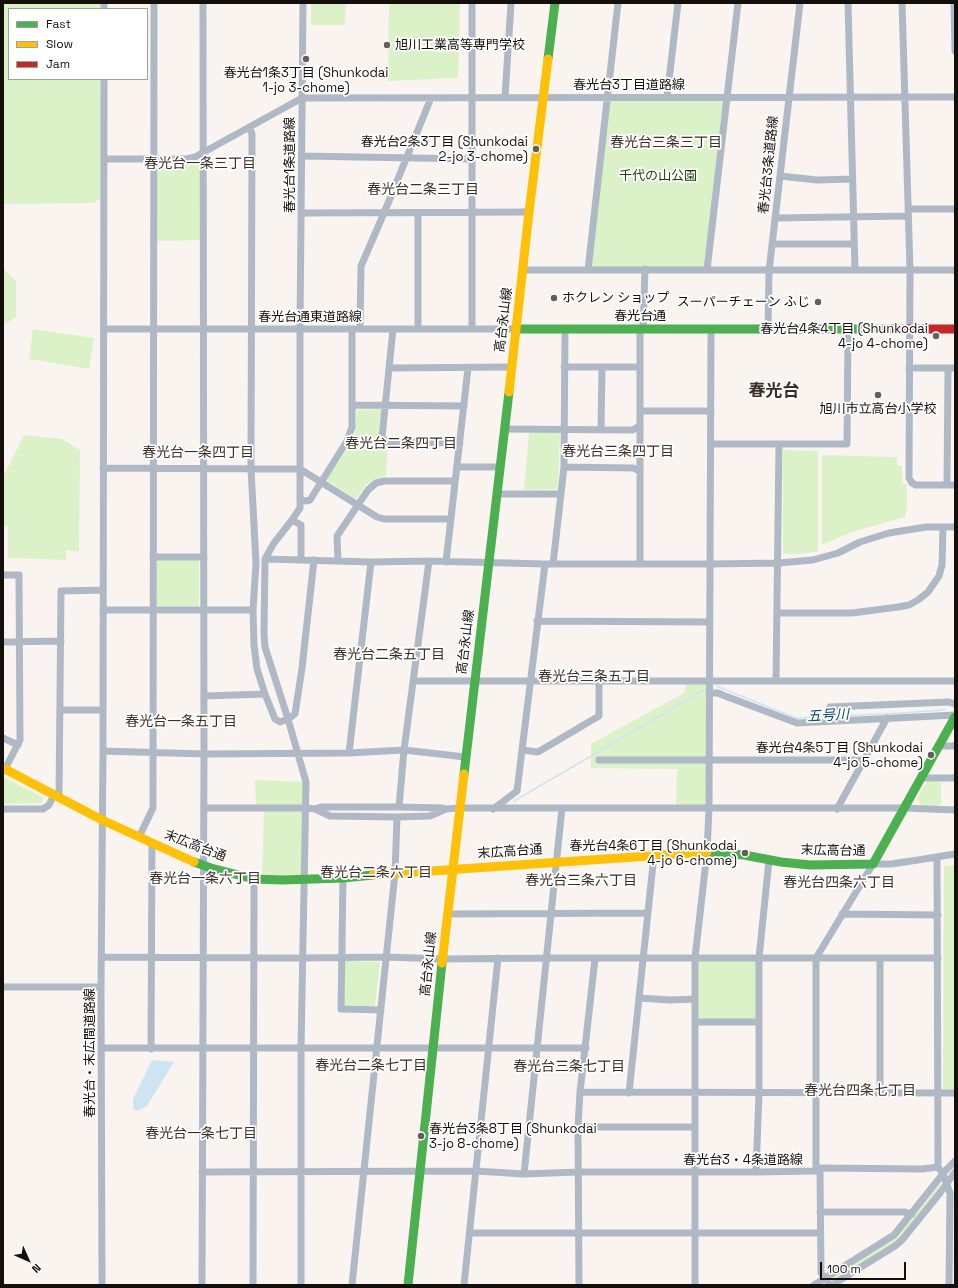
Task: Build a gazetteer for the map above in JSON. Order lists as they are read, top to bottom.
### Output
{
  "streets": {
    "street": [
      "春光台3丁目道路線",
      "春光台1条道路線",
      "春光台3条道路線",
      "春光台通",
      "春光台通東道路線",
      "高台永山線",
      "末広高台通",
      "春光台・末広間道路線",
      "春光台3・4条道路線"
    ]
  },
  "crossings": [
    ["春光台3丁目道路線", "春光台1条道路線"],
    ["春光台3丁目道路線", "春光台3条道路線"],
    ["春光台3丁目道路線", "高台永山線"],
    ["春光台1条道路線", "春光台通東道路線"],
    ["春光台3条道路線", "春光台通"],
    ["春光台通", "春光台通東道路線"],
    ["春光台通", "高台永山線"],
    ["春光台通東道路線", "高台永山線"],
    ["春光台通東道路線", "春光台・末広間道路線"],
    ["高台永山線", "末広高台通"],
    ["高台永山線", "春光台3・4条道路線"],
    ["末広高台通", "春光台・末広間道路線"]
  ],
  "districts": [
    "春光台三条三丁目",
    "春光台一条三丁目",
    "春光台二条三丁目",
    "春光台",
    "春光台二条四丁目",
    "春光台三条四丁目",
    "春光台一条四丁目",
    "春光台二条五丁目",
    "春光台三条五丁目",
    "春光台一条五丁目",
    "春光台二条六丁目",
    "春光台一条六丁目",
    "春光台三条六丁目",
    "春光台四条六丁目",
    "春光台二条七丁目",
    "春光台三条七丁目",
    "春光台四条七丁目",
    "春光台一条七丁目"
  ],
  "water": ["五号川"],
  "parks": ["千代の山公園"],
  "places": [
    "旭川工業高等専門学校",
    "春光台1条3丁目 (Shunkodai 1-jo 3-chome)",
    "春光台2条3丁目 (Shunkodai 2-jo 3-chome)",
    "ホクレン ショップ",
    "スーパーチェーン ふじ",
    "春光台4条4丁目 (Shunkodai 4-jo 4-chome)",
    "旭川市立高台小学校",
    "春光台4条5丁目 (Shunkodai 4-jo 5-chome)",
    "春光台4条6丁目 (Shunkodai 4-jo 6-chome)",
    "春光台3条8丁目 (Shunkodai 3-jo 8-chome)"
  ],
  "legend": ["Fast", "Slow", "Jam"],
  "scale_bar": "100 m",
  "north": "bottom right"
}
